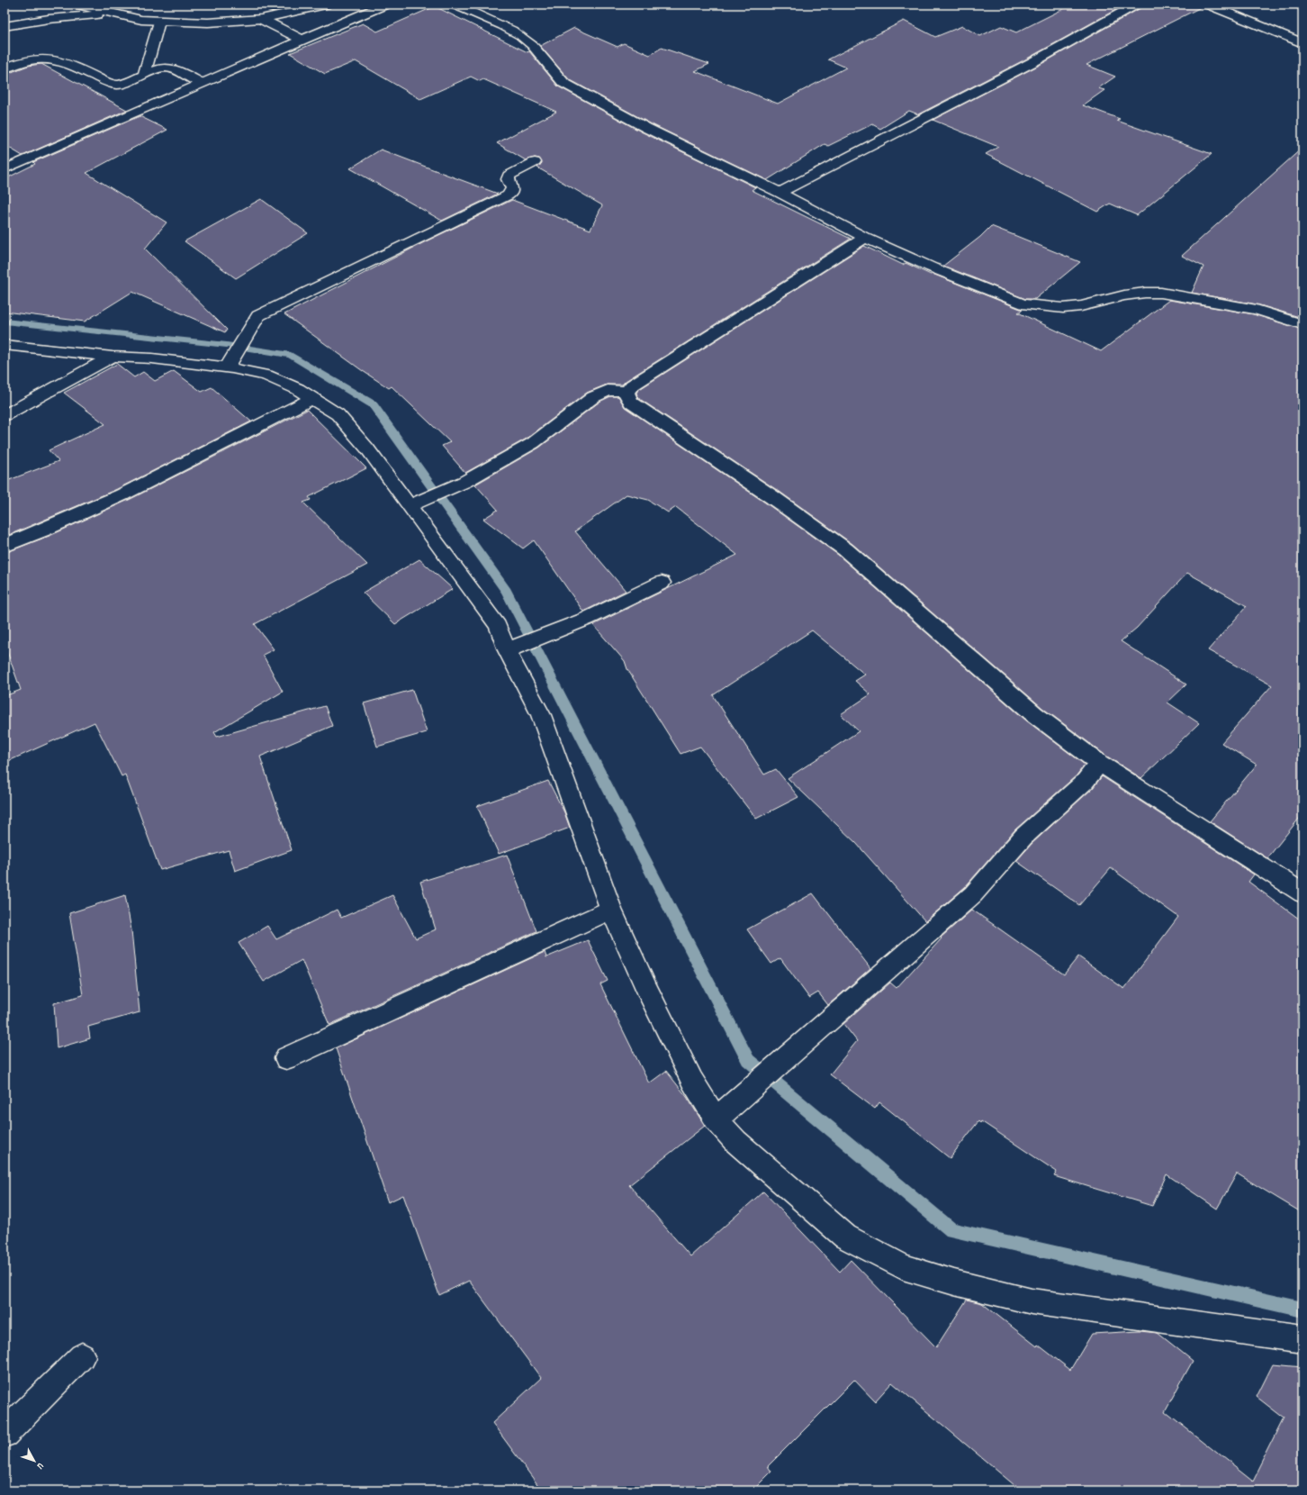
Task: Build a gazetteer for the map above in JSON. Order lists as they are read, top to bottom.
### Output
{
  "north": "bottom right"
}
